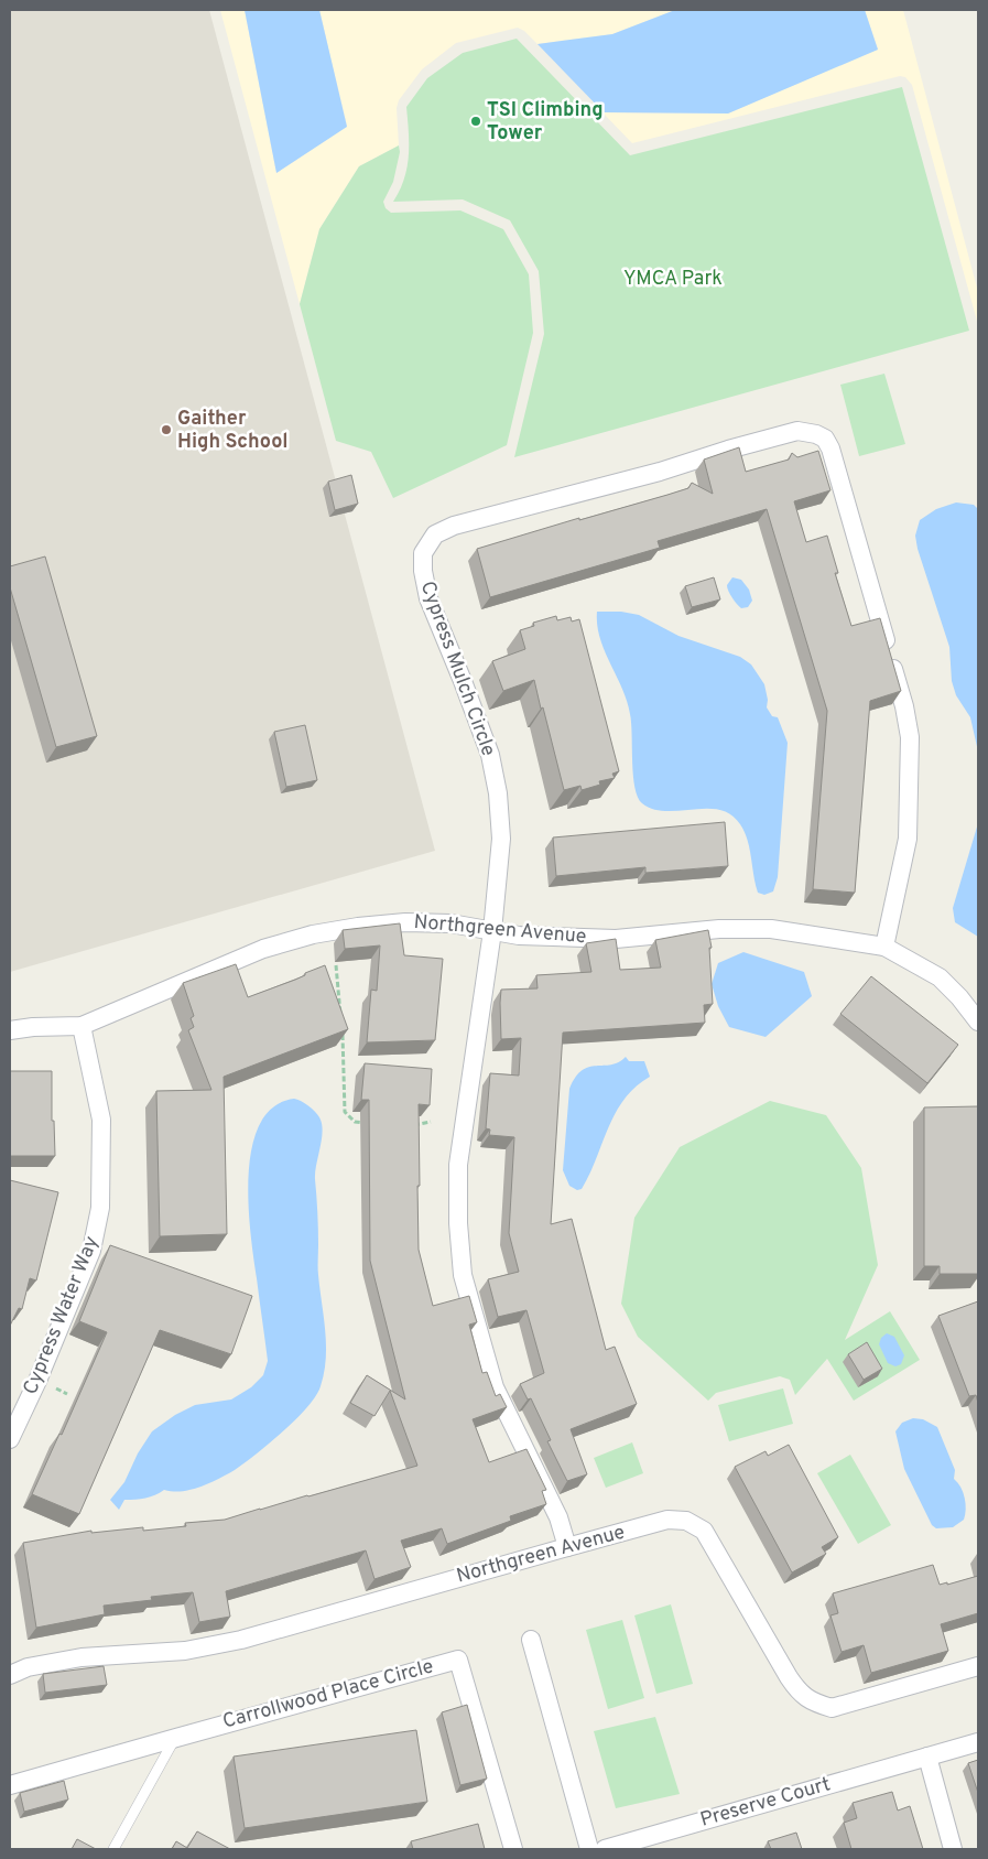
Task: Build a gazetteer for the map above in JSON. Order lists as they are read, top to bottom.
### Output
{
  "streets": {
    "street": [
      "Cypress Mulch Circle",
      "Northgreen Avenue",
      "Cypress Water Way",
      "Carrollwood Place Circle",
      "Preserve Court"
    ]
  },
  "crossings": [
    ["Cypress Mulch Circle", "Northgreen Avenue"],
    ["Northgreen Avenue", "Cypress Water Way"]
  ],
  "parks": ["YMCA Park"],
  "places": ["TSI Climbing Tower", "Gaither High School"]
}
